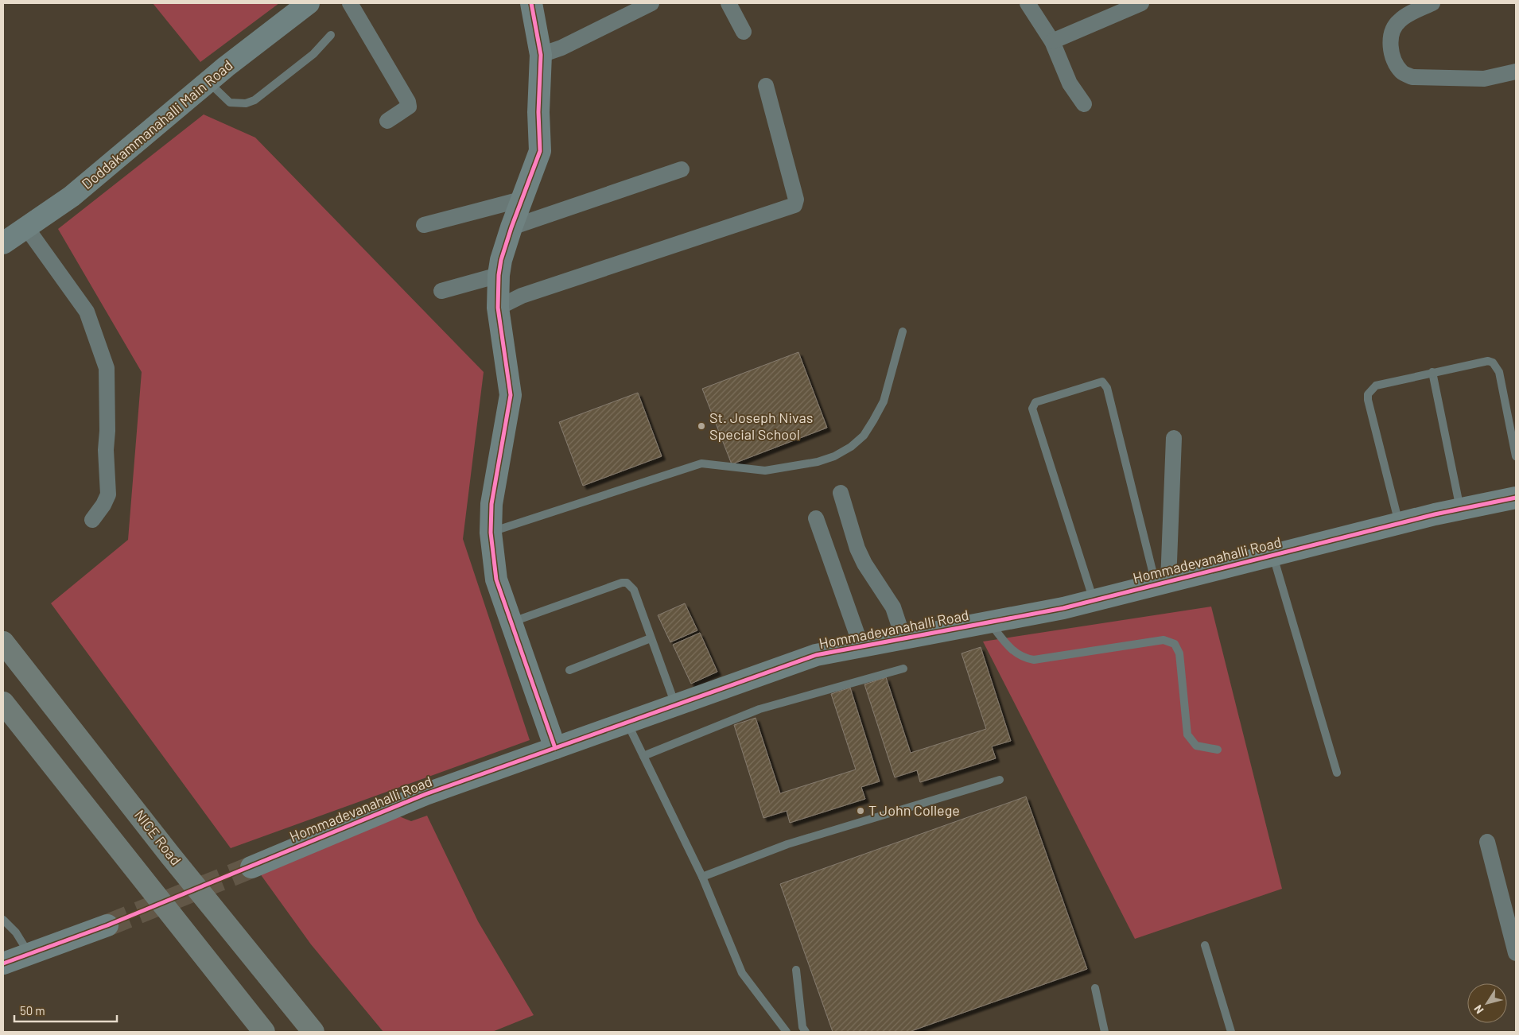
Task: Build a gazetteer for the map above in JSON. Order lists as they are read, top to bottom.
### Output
{
  "streets": {
    "highway": ["NICE Road"],
    "street": ["Doddakammanahalli Main Road", "Hommadevanahalli Road"]
  },
  "places": ["St. Joseph Nivas Special School", "T John College"],
  "scale_bar": "50 m",
  "north": "bottom left"
}
